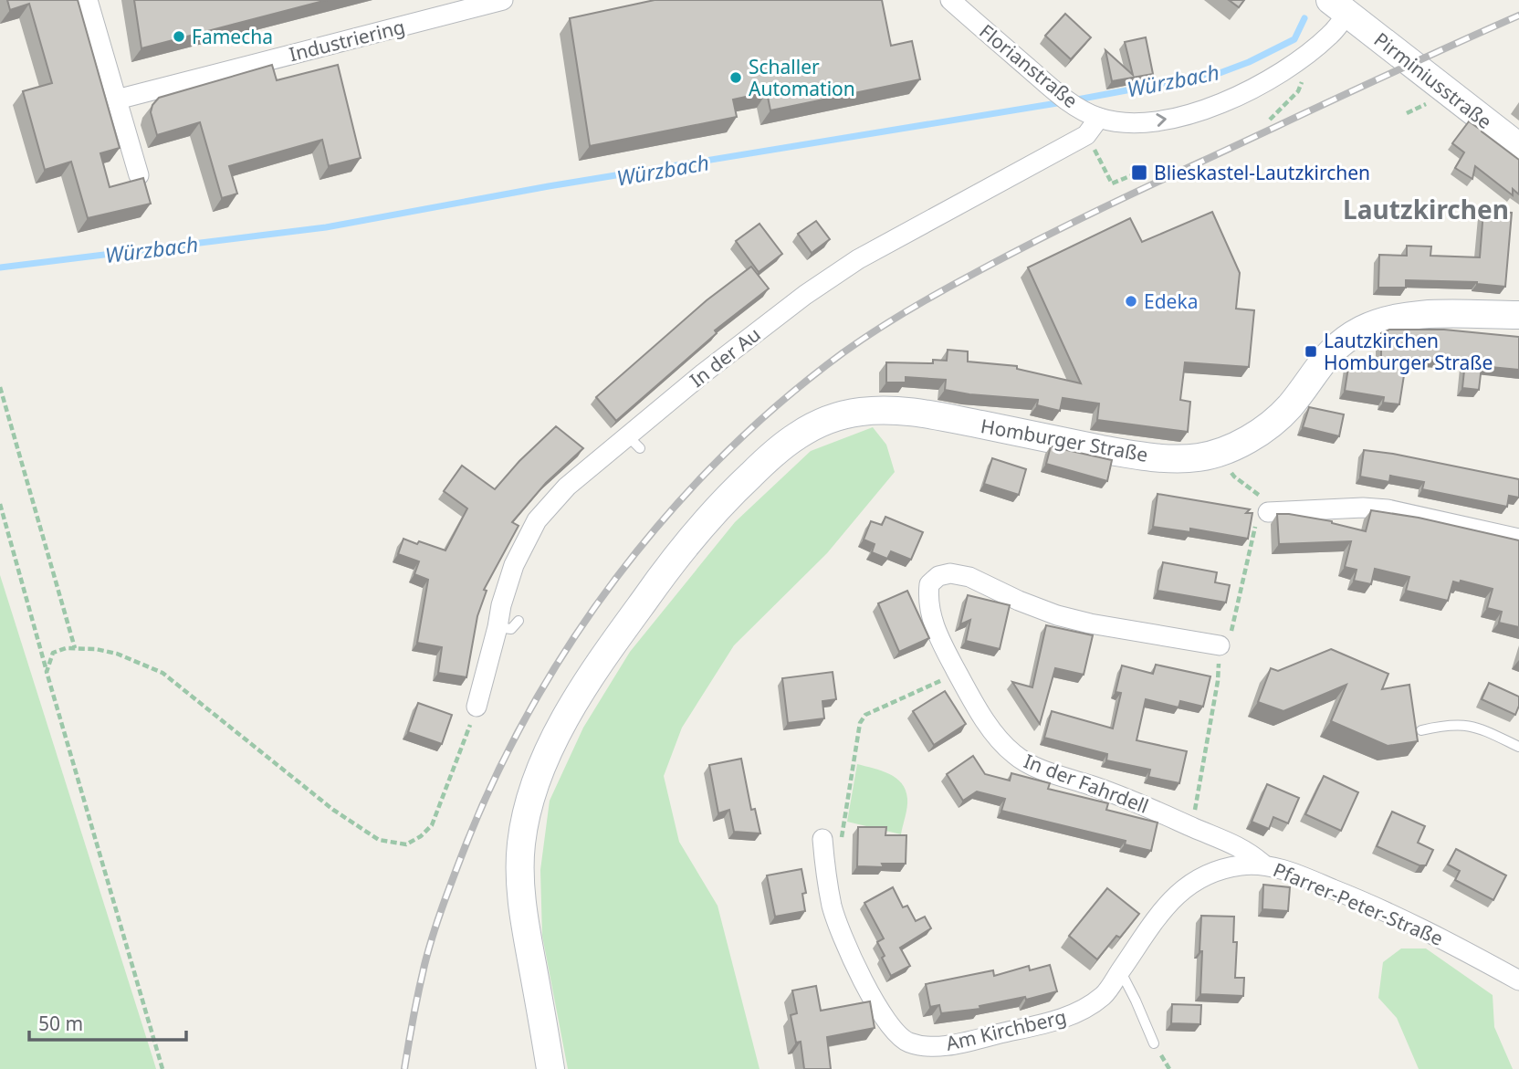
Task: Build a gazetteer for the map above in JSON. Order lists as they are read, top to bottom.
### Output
{
  "streets": {
    "main road": ["Pirminiusstraße", "Homburger Straße"],
    "street": [
      "Industriering",
      "Florianstraße",
      "In der Au",
      "In der Fahrdell",
      "Pfarrer-Peter-Straße",
      "Am Kirchberg"
    ]
  },
  "crossings": [
    ["Florianstraße", "Pirminiusstraße"],
    ["Florianstraße", "In der Au"],
    ["In der Fahrdell", "Pfarrer-Peter-Straße"],
    ["Pfarrer-Peter-Straße", "Am Kirchberg"]
  ],
  "one_way": ["Florianstraße"],
  "districts": ["Lautzkirchen"],
  "water": ["Würzbach"],
  "places": {
    "other": ["Famecha", "Schaller Automation", "Edeka"],
    "transit": ["Blieskastel-Lautzkirchen", "Lautzkirchen Homburger Straße"]
  },
  "scale_bar": "50 m"
}
